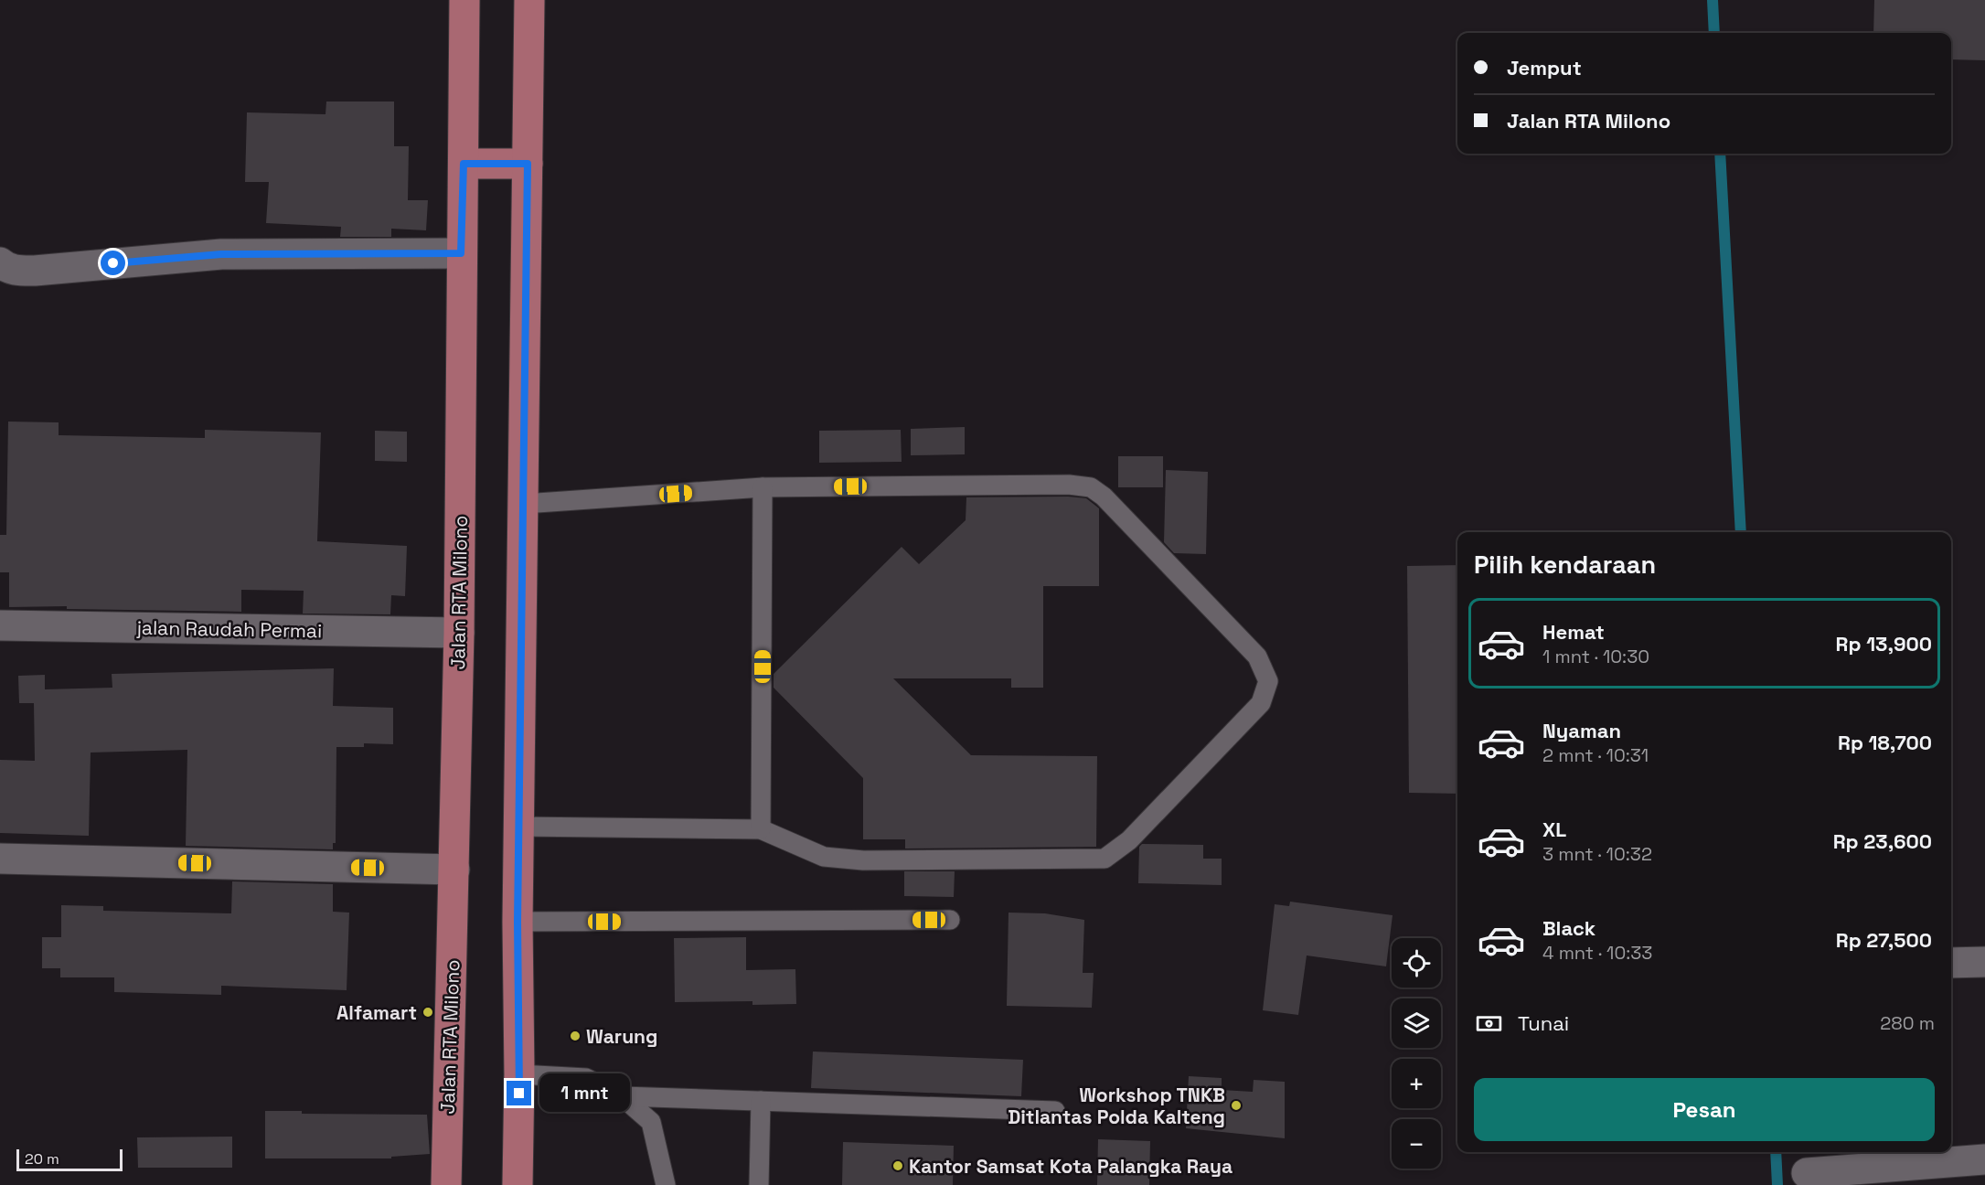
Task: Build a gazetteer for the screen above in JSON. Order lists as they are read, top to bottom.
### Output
{
  "streets": {
    "highway": ["Jalan RTA Milono"],
    "street": ["jalan Raudah Permai"]
  },
  "crossings": [
    ["Jalan RTA Milono", "jalan Raudah Permai"]
  ],
  "places": [
    "Alfamart",
    "Warung",
    "Workshop TNKB Ditlantas Polda Kalteng",
    "Kantor Samsat Kota Palangka Raya"
  ],
  "scale_bar": "20 m",
  "page": {
    "banner": ["Jemput", "Jalan RTA Milono"],
    "heading": "Pilih kendaraan",
    "list": [
      {
        "name": "Hemat",
        "note": "1 mnt · 10:30",
        "value": "Rp 13,900"
      },
      {
        "name": "Nyaman",
        "note": "2 mnt · 10:31",
        "value": "Rp 18,700"
      },
      {
        "name": "XL",
        "note": "3 mnt · 10:32",
        "value": "Rp 23,600"
      },
      {
        "name": "Black",
        "note": "4 mnt · 10:33",
        "value": "Rp 27,500"
      }
    ],
    "map_buttons": ["+", "−"],
    "pay": ["Tunai", "280 m"],
    "buttons": "Pesan",
    "bubble": "1 mnt",
    "scale": "20 m"
  }
}
